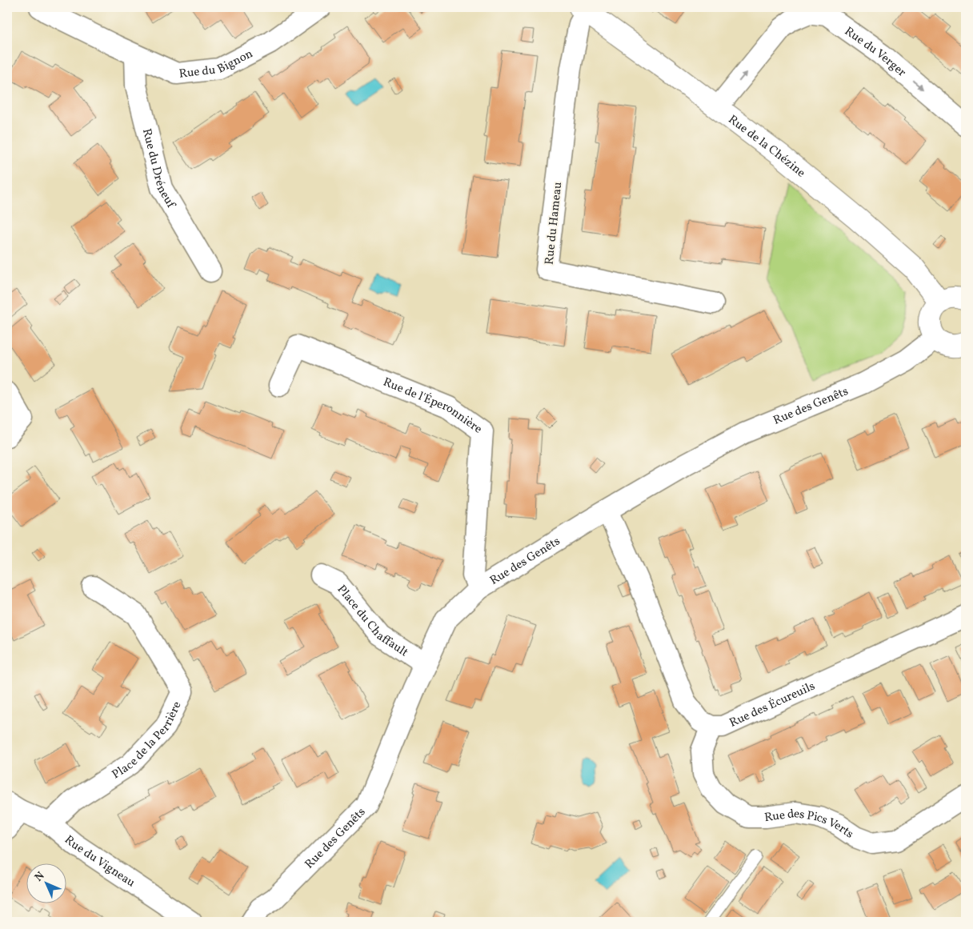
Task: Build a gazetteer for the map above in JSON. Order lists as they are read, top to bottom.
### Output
{
  "streets": {
    "street": [
      "Rue du Verger",
      "Rue du Bignon",
      "Rue de la Chézine",
      "Rue du Dréneuf",
      "Rue du Hameau",
      "Rue des Genêts",
      "Rue de l'Éperonnière",
      "Place du Chaffault",
      "Rue des Écureuils",
      "Place de la Perrière",
      "Rue des Pics Verts",
      "Rue du Vigneau"
    ]
  },
  "crossings": [
    ["Rue du Verger", "Rue de la Chézine"],
    ["Rue du Bignon", "Rue du Dréneuf"],
    ["Rue de la Chézine", "Rue du Hameau"],
    ["Rue des Genêts", "Rue de l'Éperonnière"],
    ["Rue des Genêts", "Place du Chaffault"],
    ["Rue des Écureuils", "Rue des Pics Verts"],
    ["Place de la Perrière", "Rue du Vigneau"]
  ],
  "north": "top left"
}
